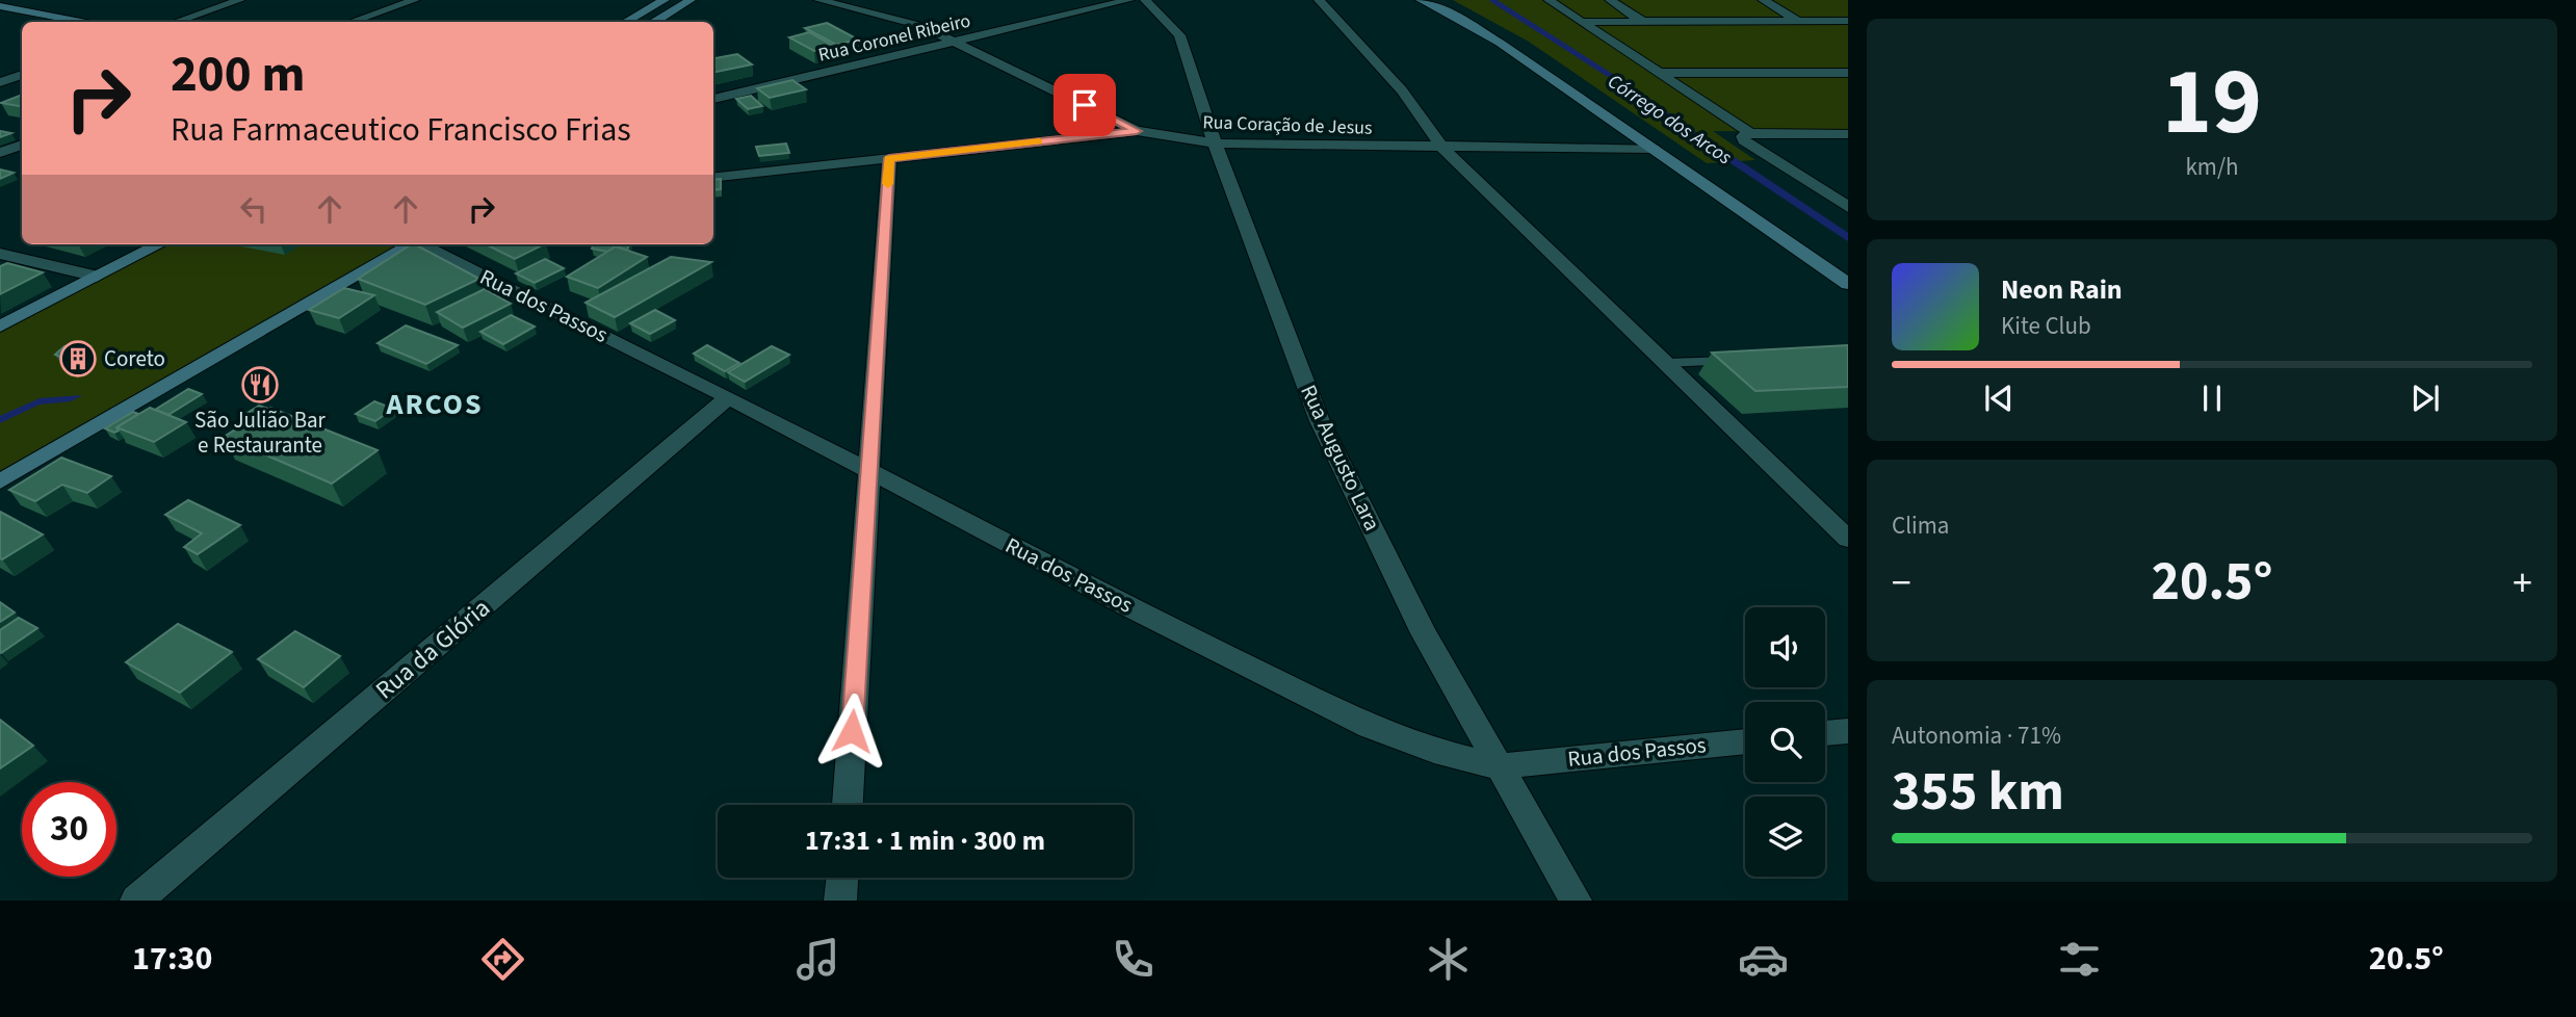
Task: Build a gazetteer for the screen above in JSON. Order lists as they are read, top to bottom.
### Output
{
  "streets": {
    "street": [
      "Rua Coronel Ribeiro",
      "Rua Coração de Jesus",
      "Rua dos Passos",
      "Rua Augusto Lara",
      "Rua da Glória"
    ]
  },
  "crossings": [
    ["Rua Coronel Ribeiro", "Rua Coração de Jesus"],
    ["Rua Coração de Jesus", "Rua Augusto Lara"],
    ["Rua dos Passos", "Rua Augusto Lara"],
    ["Rua dos Passos", "Rua da Glória"]
  ],
  "districts": ["ARCOS"],
  "water": ["Córrego dos Arcos"],
  "places": {
    "building": ["Coreto"],
    "restaurant": ["São Julião Bar e Restaurante"]
  },
  "page": {
    "tile": [
      ["19", "km/h"],
      "Clima",
      ["Autonomia · 71%", "355 km"]
    ],
    "turn": ["200 m", "Rua Farmaceutico Francisco Frias"],
    "song": ["Neon Rain", "Kite Club"],
    "heat": ["−", "20.5°", "+"],
    "limit": "30",
    "trip": "17:31 · 1 min · 300 m",
    "tabs": ["17:30", "20.5°"]
  }
}
